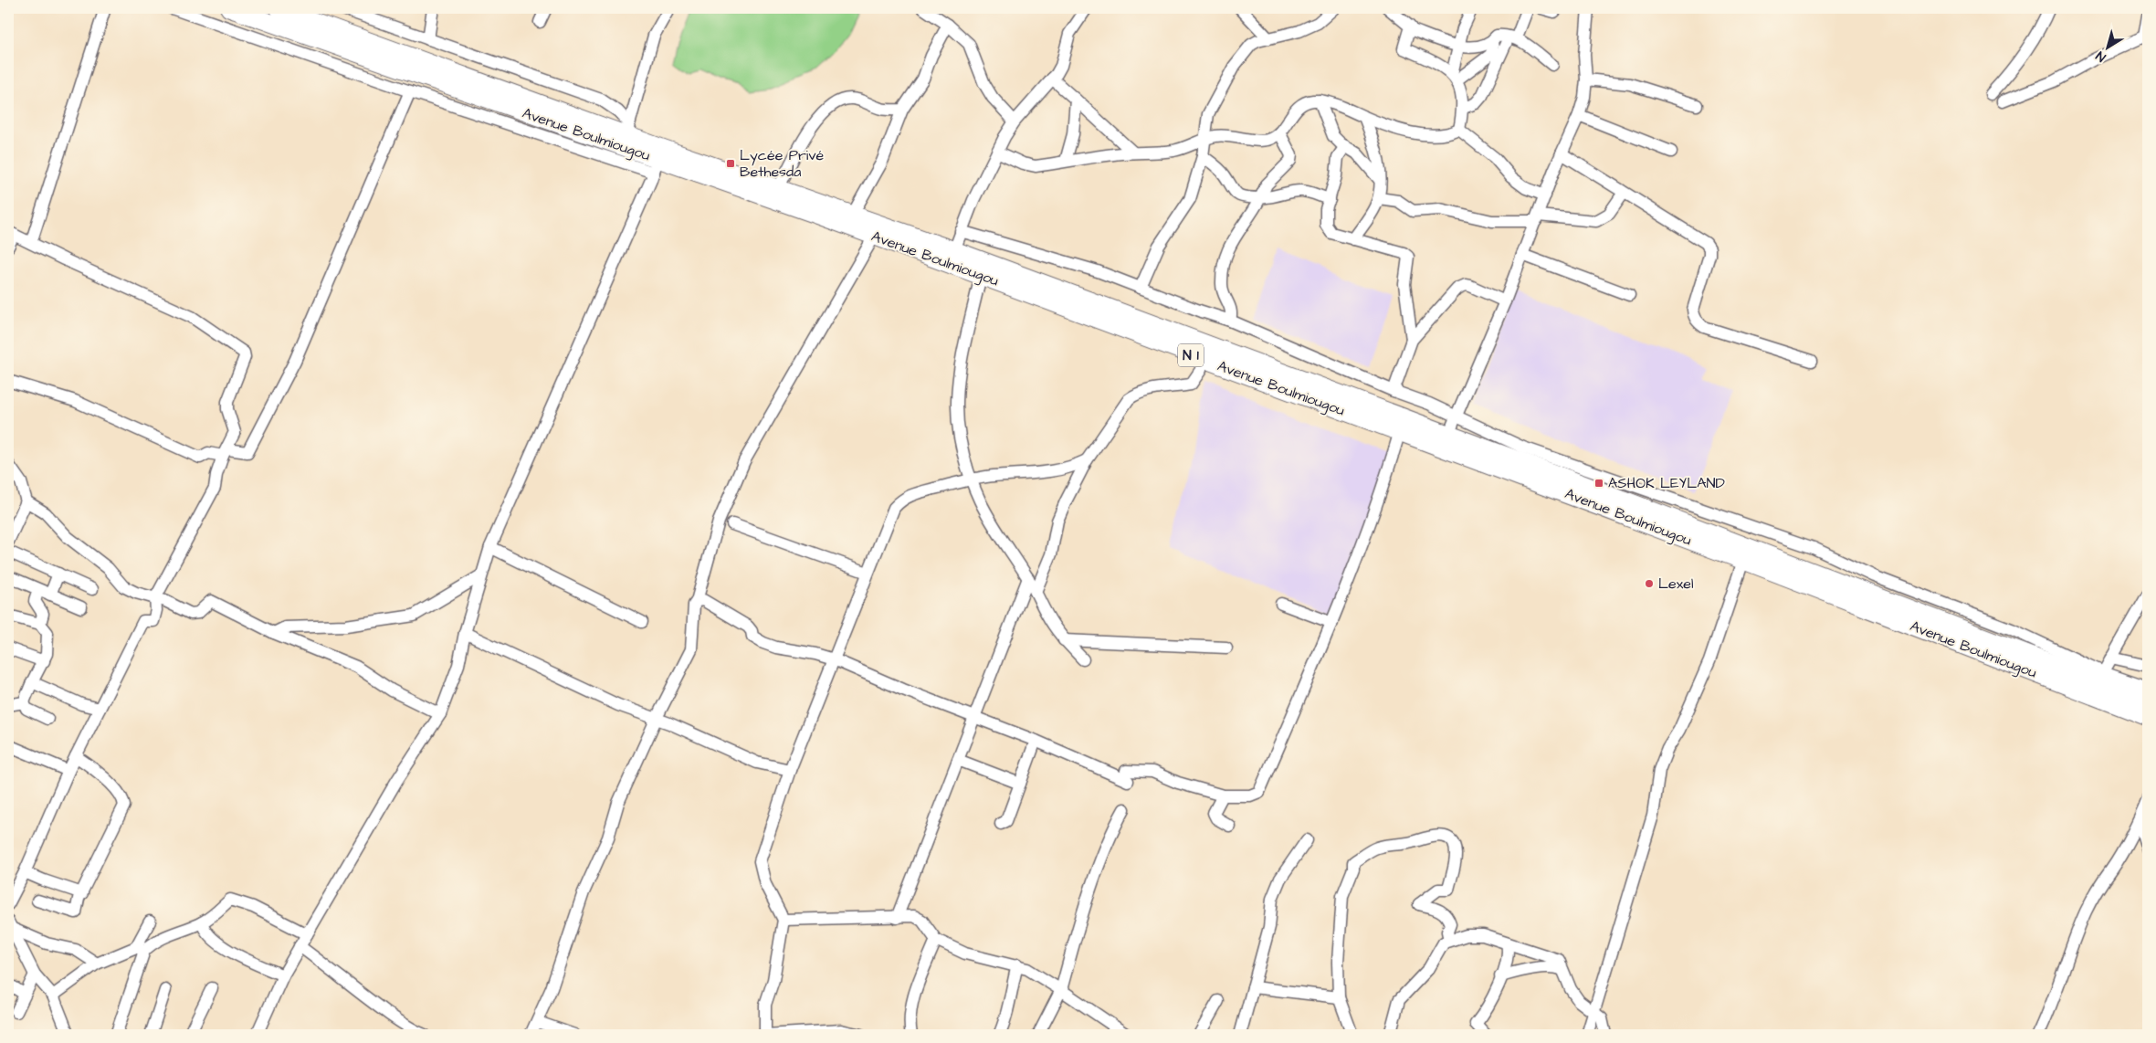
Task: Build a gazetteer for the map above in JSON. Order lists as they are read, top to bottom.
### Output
{
  "streets": {
    "highway": ["Avenue Boulmiougou", "N 1"]
  },
  "places": {
    "transit": ["Lycée Privé Bethesda", "ASHOK LEYLAND"],
    "other": ["Lexel"]
  },
  "north": "bottom left"
}
